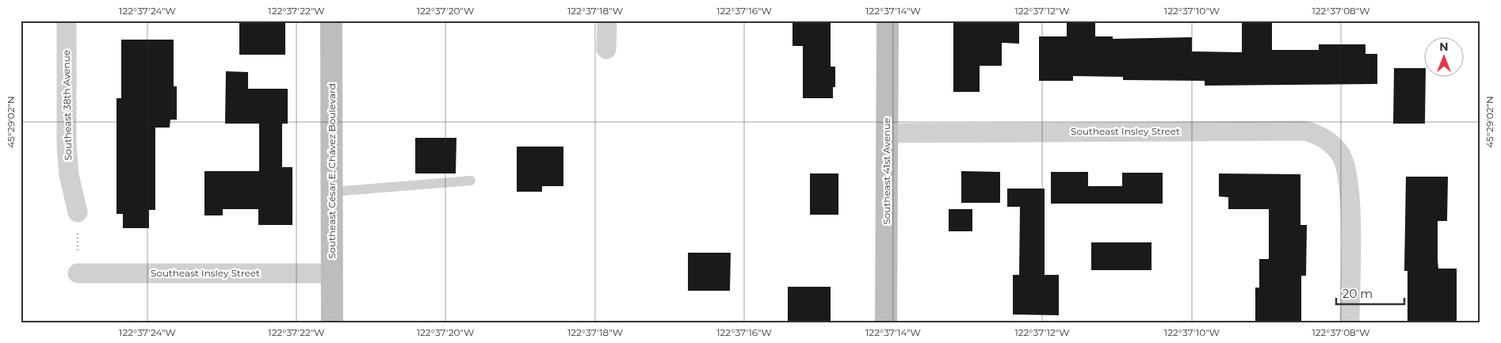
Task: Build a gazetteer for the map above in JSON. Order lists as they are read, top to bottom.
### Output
{
  "streets": {
    "main road": ["Southeast César E. Chávez Boulevard", "Southeast 41st Avenue"],
    "street": ["Southeast 38th Avenue", "Southeast Insley Street"]
  },
  "crossings": [
    ["Southeast Insley Street", "Southeast César E. Chávez Boulevard"],
    ["Southeast Insley Street", "Southeast 41st Avenue"]
  ],
  "scale_bar": "20 m",
  "north": "top",
  "coordinates": [
    "122°37'24\"W",
    "122°37'22\"W",
    "122°37'20\"W",
    "122°37'18\"W",
    "122°37'16\"W",
    "122°37'14\"W",
    "122°37'12\"W",
    "122°37'10\"W",
    "122°37'08\"W",
    "45°29'02\"N"
  ]
}
